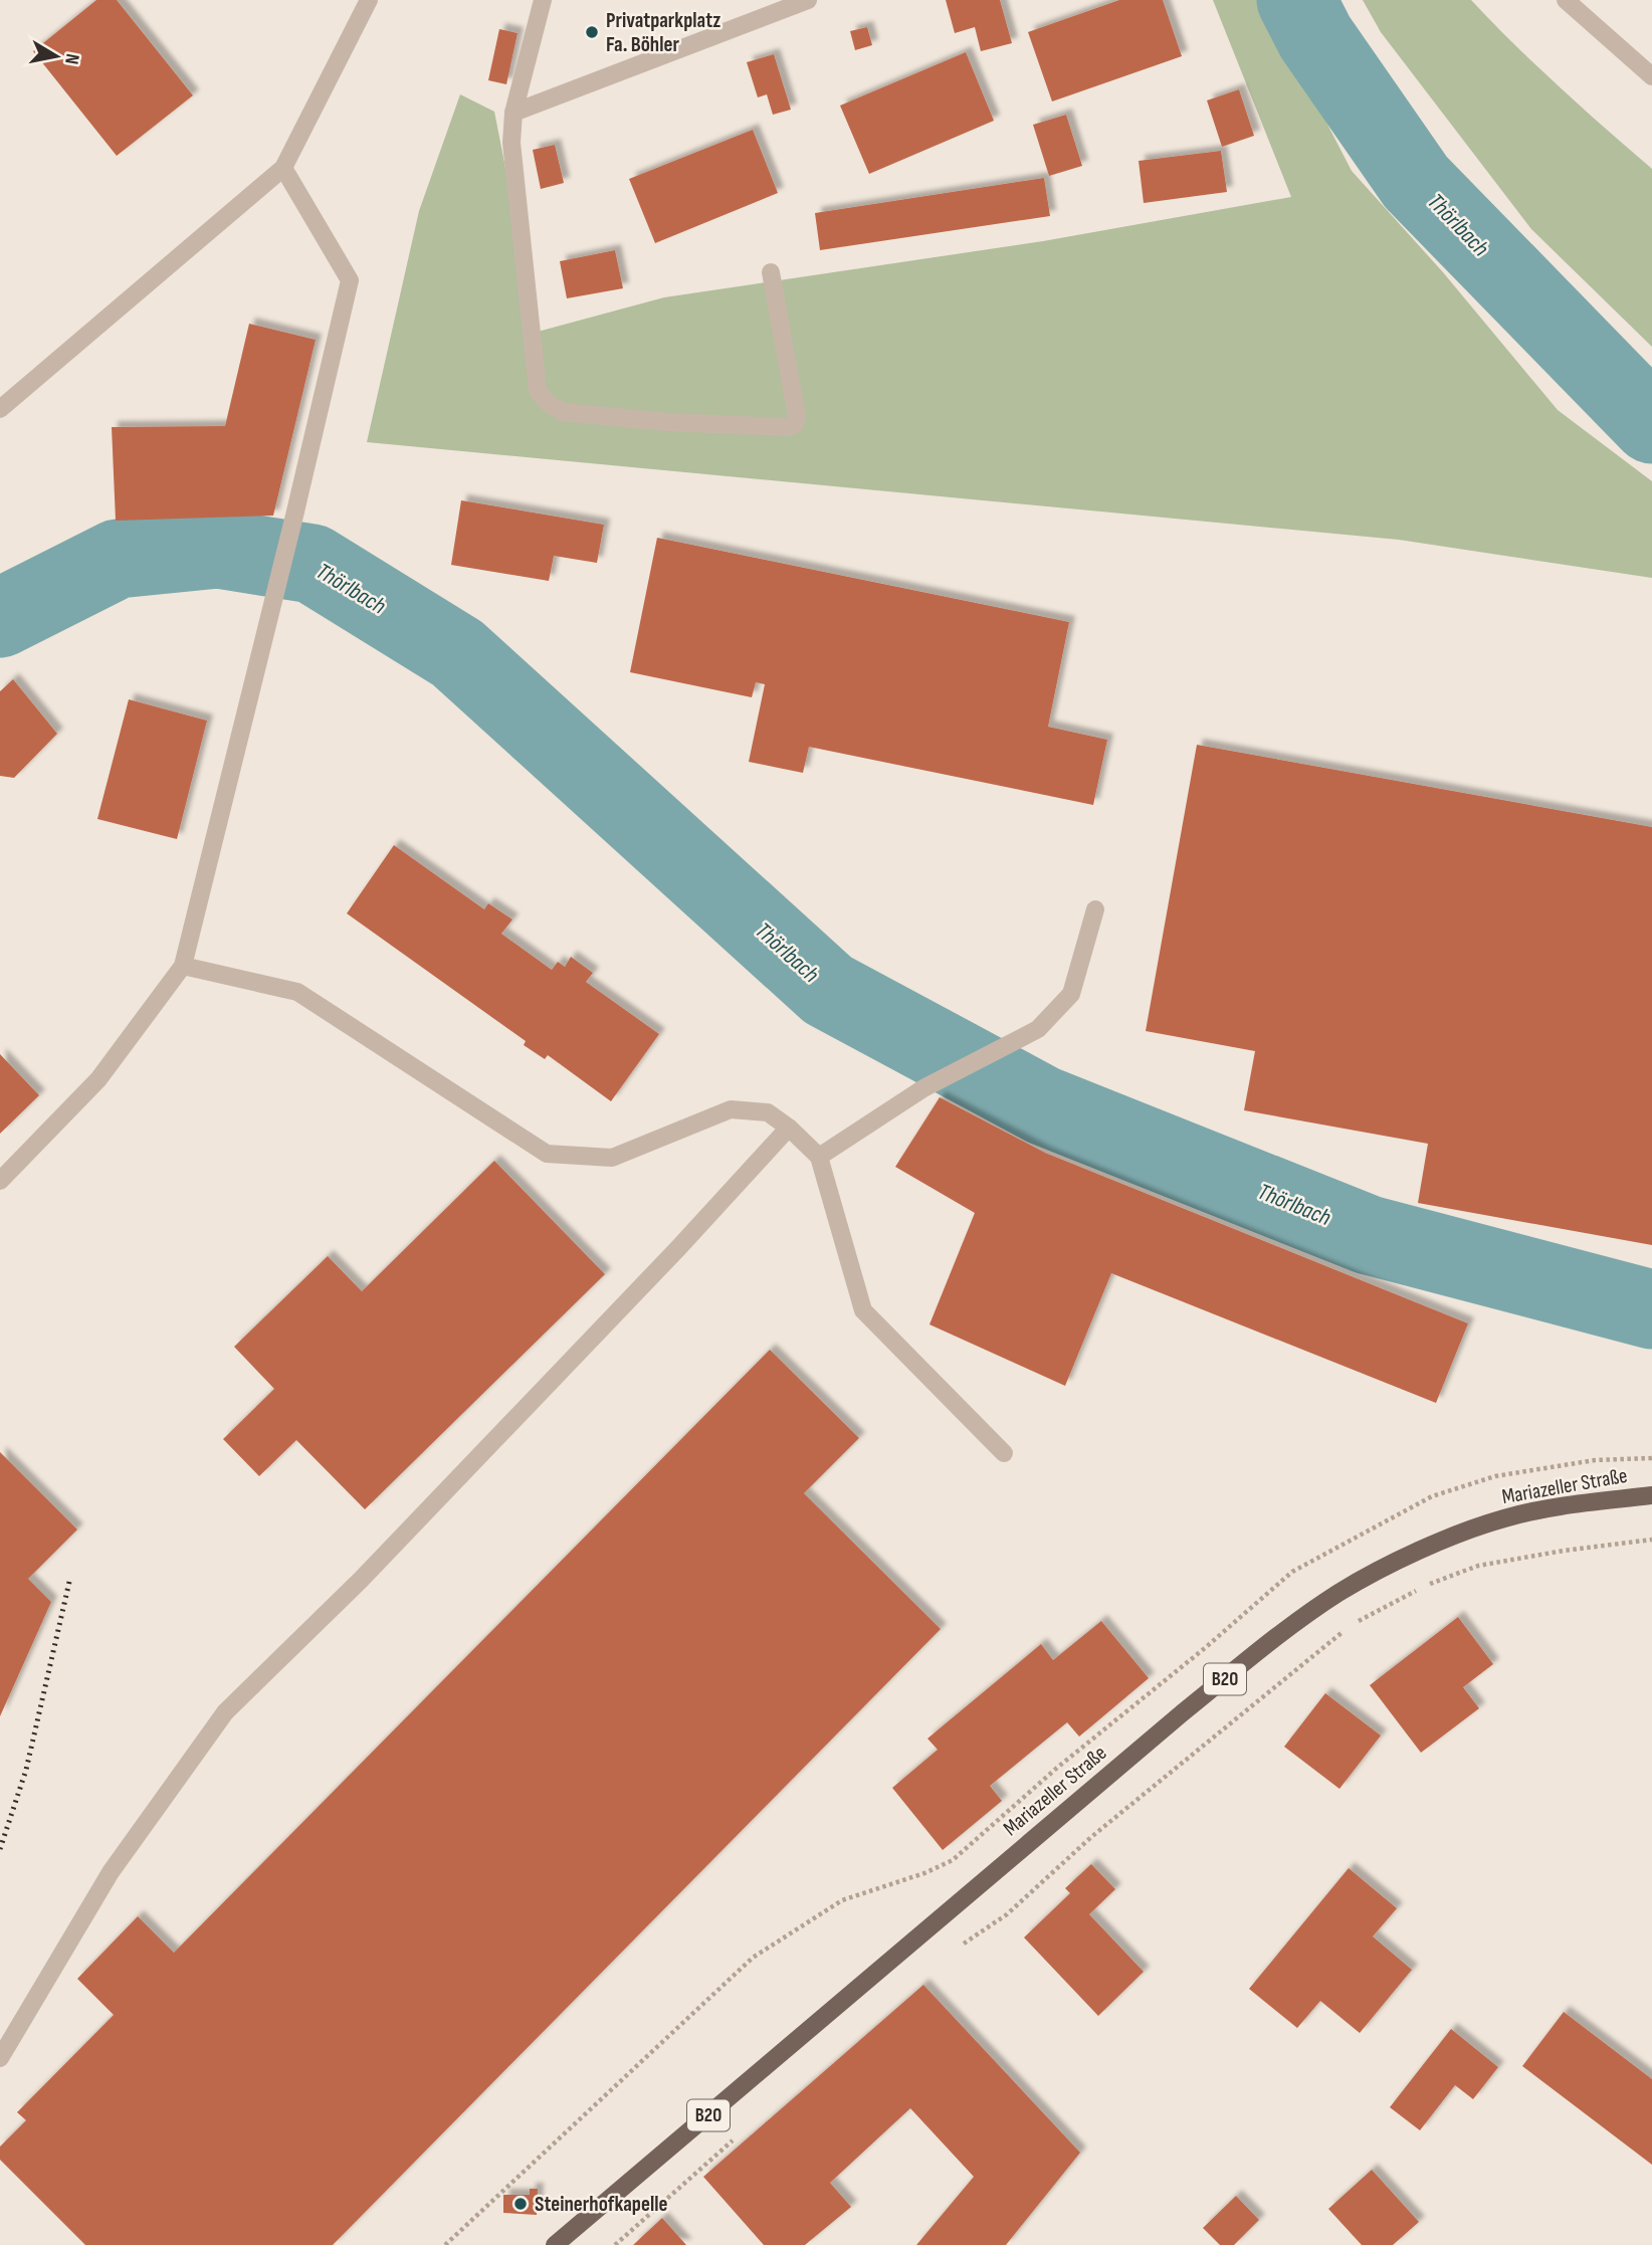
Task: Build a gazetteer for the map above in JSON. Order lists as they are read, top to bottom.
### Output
{
  "streets": {
    "main road": ["Mariazeller Straße", "B20"]
  },
  "water": ["Thörlbach"],
  "places": ["Privatparkplatz Fa. Böhler", "Steinerhofkapelle"],
  "north": "right"
}
